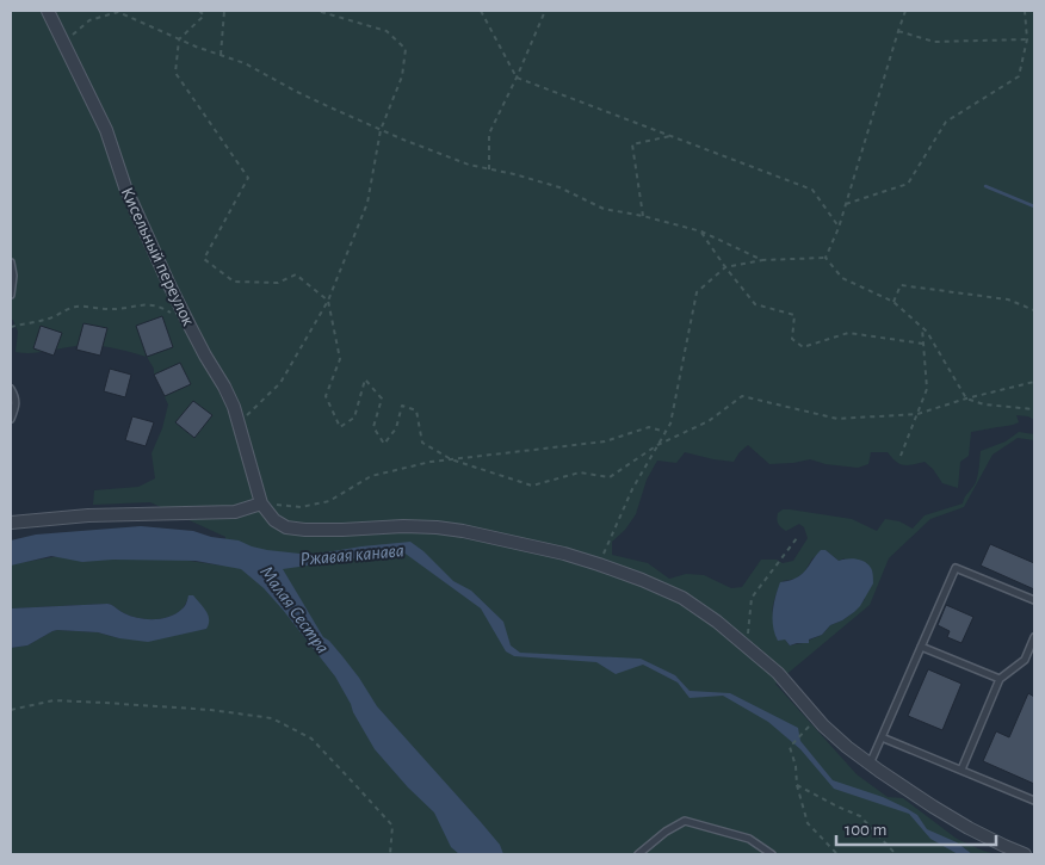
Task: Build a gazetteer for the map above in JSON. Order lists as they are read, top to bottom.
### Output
{
  "streets": {
    "street": ["Кисельный переулок"]
  },
  "water": ["Ржавая канава", "Малая Сестра"],
  "scale_bar": "100 m"
}
